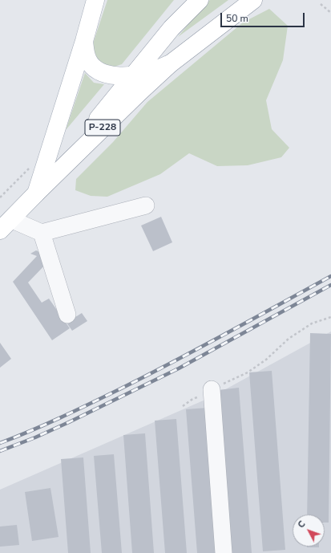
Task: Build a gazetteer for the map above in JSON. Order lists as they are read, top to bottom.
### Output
{
  "streets": {
    "main road": ["Р-228"]
  },
  "scale_bar": "50 m",
  "north": "top left"
}
